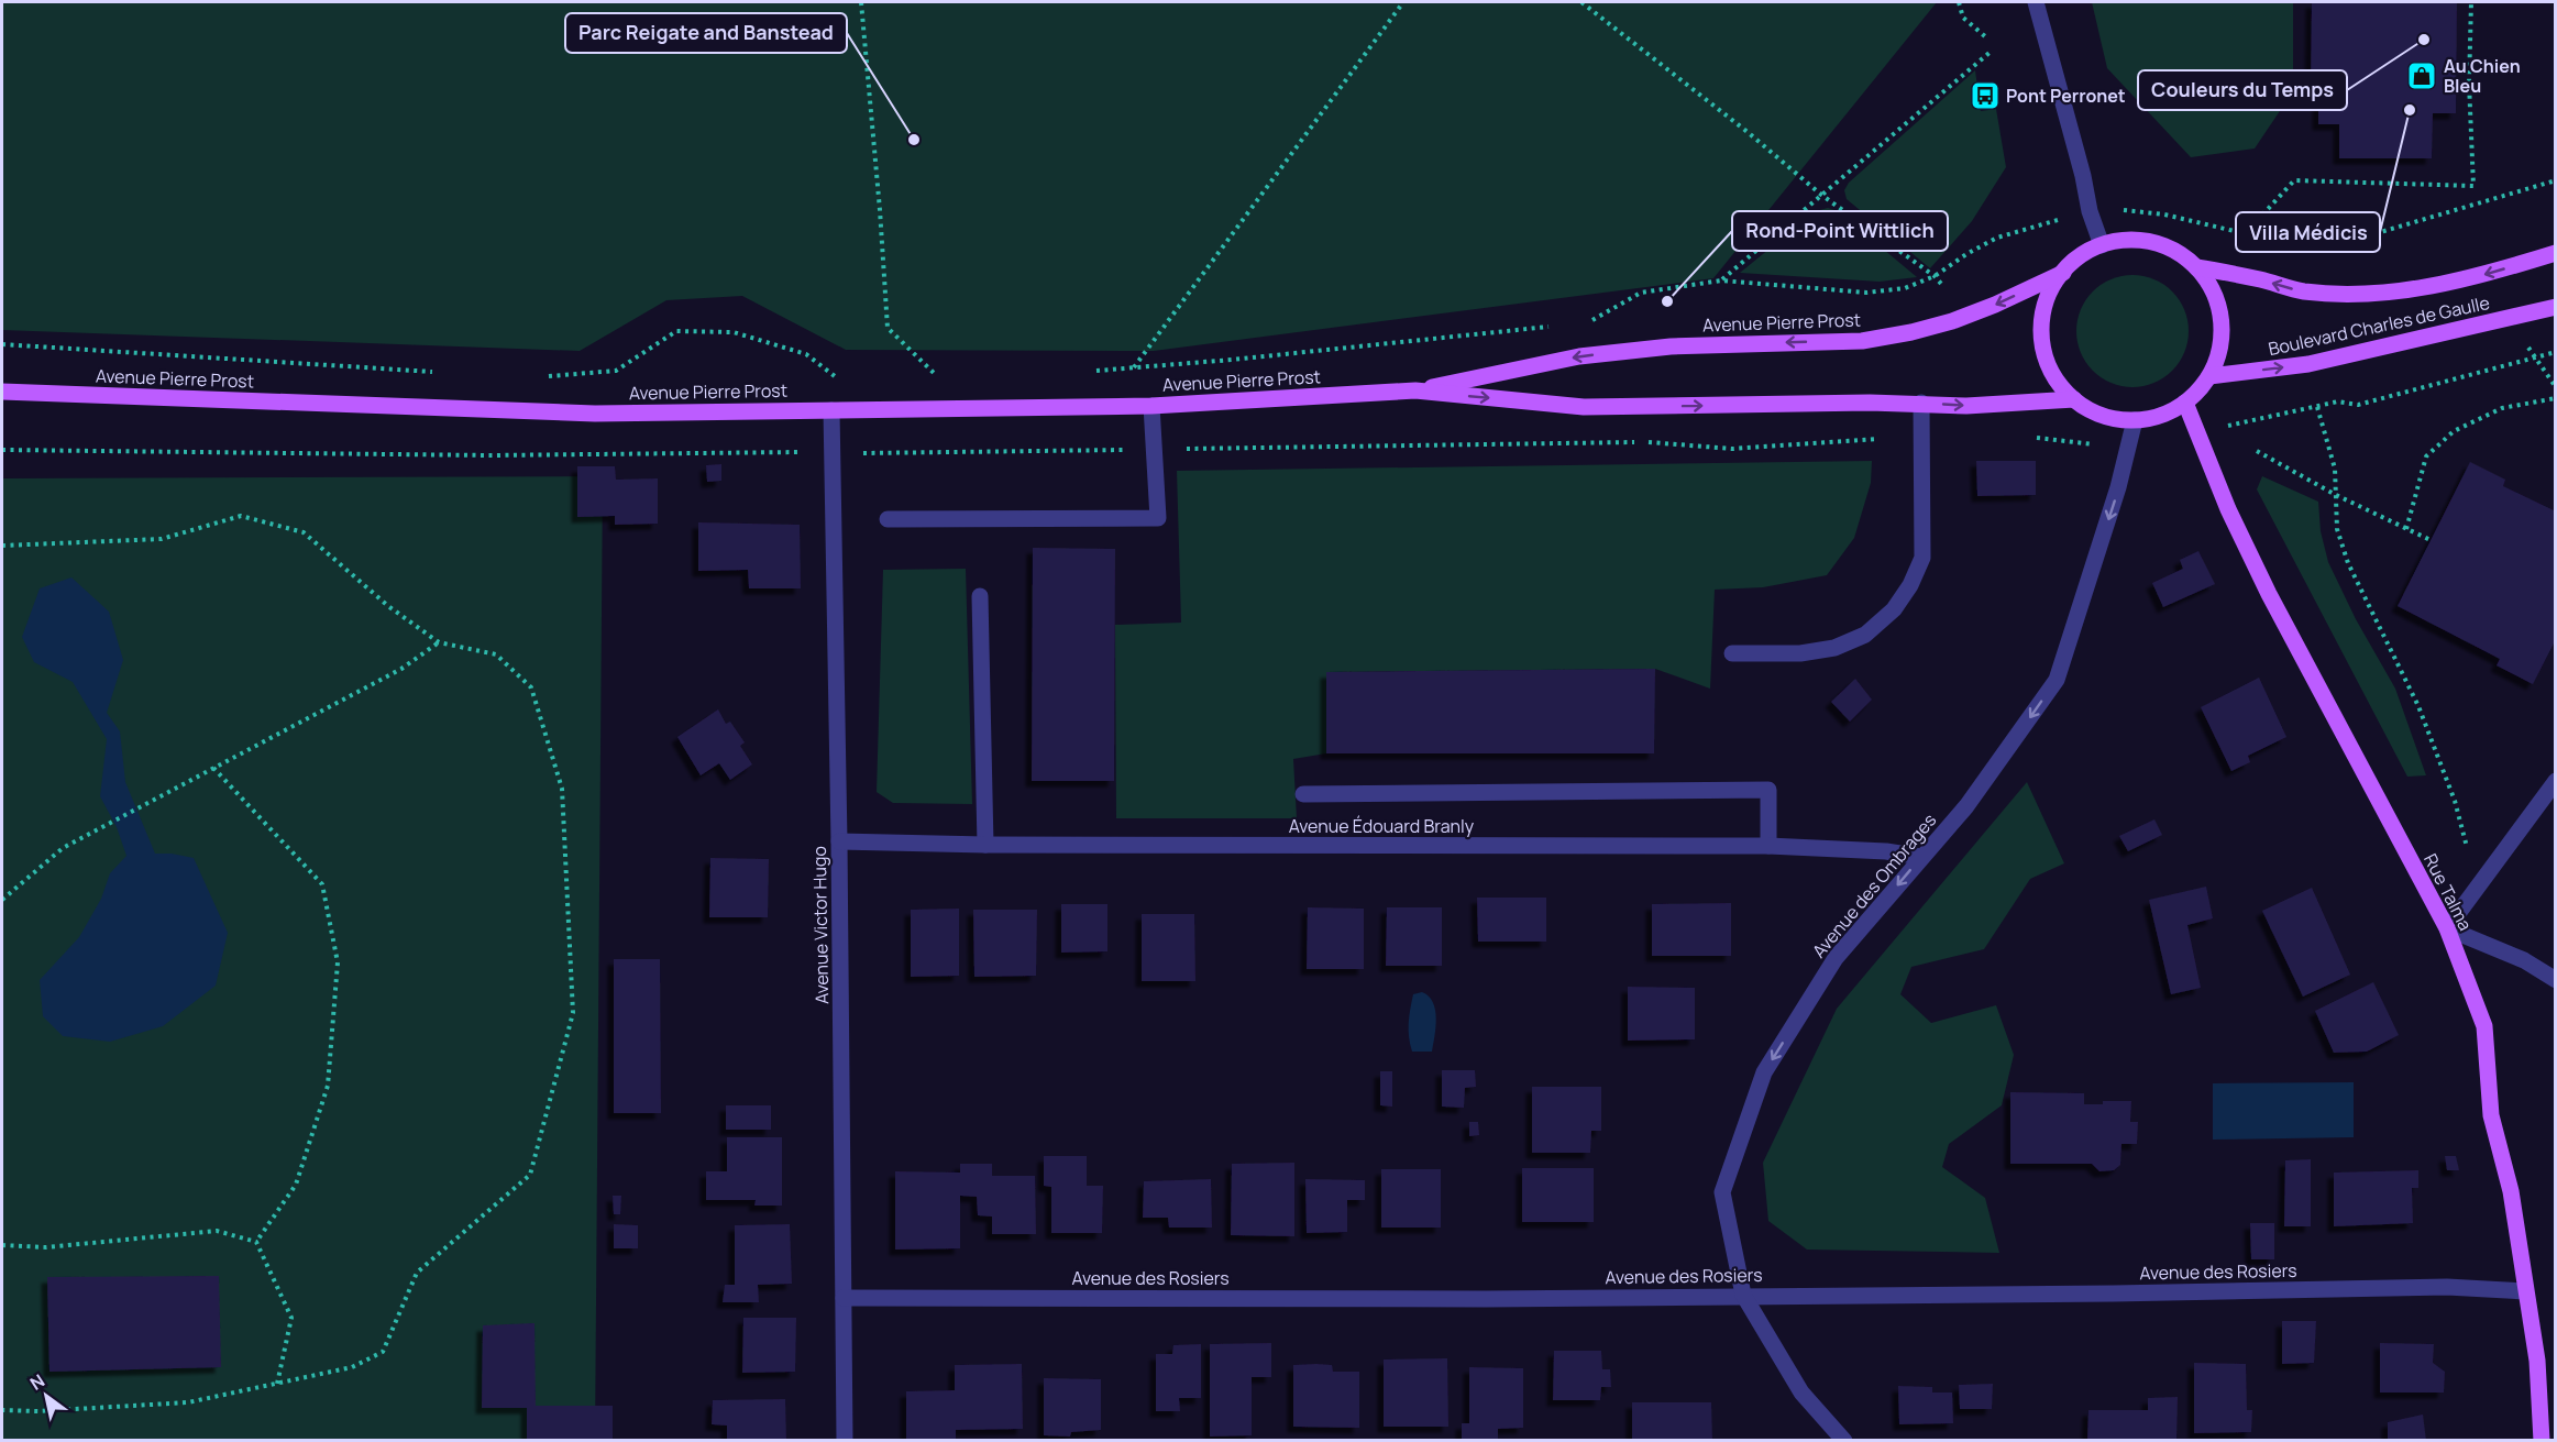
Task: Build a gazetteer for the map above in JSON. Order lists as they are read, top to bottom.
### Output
{
  "streets": {
    "main road": ["Avenue Pierre Prost", "Boulevard Charles de Gaulle", "Rue Talma"],
    "street": [
      "Avenue Édouard Branly",
      "Avenue des Ombrages",
      "Avenue Victor Hugo",
      "Avenue des Rosiers"
    ]
  },
  "crossings": [
    ["Avenue Pierre Prost", "Boulevard Charles de Gaulle"],
    ["Avenue Pierre Prost", "Avenue des Ombrages"],
    ["Avenue Pierre Prost", "Rue Talma"],
    ["Avenue Pierre Prost", "Avenue Victor Hugo"],
    ["Boulevard Charles de Gaulle", "Avenue des Ombrages"],
    ["Boulevard Charles de Gaulle", "Rue Talma"],
    ["Avenue Édouard Branly", "Avenue des Ombrages"],
    ["Avenue Édouard Branly", "Avenue Victor Hugo"],
    ["Avenue des Ombrages", "Rue Talma"],
    ["Avenue des Ombrages", "Avenue des Rosiers"],
    ["Rue Talma", "Avenue des Rosiers"],
    ["Avenue Victor Hugo", "Avenue des Rosiers"]
  ],
  "one_way": ["Avenue des Ombrages"],
  "places": {
    "other": [
      "Couleurs du Temps",
      "Villa Médicis",
      "Parc Reigate and Banstead",
      "Rond-Point Wittlich"
    ],
    "shop": ["Au Chien Bleu"],
    "bus stop": ["Pont Perronet"]
  },
  "north": "top left"
}
